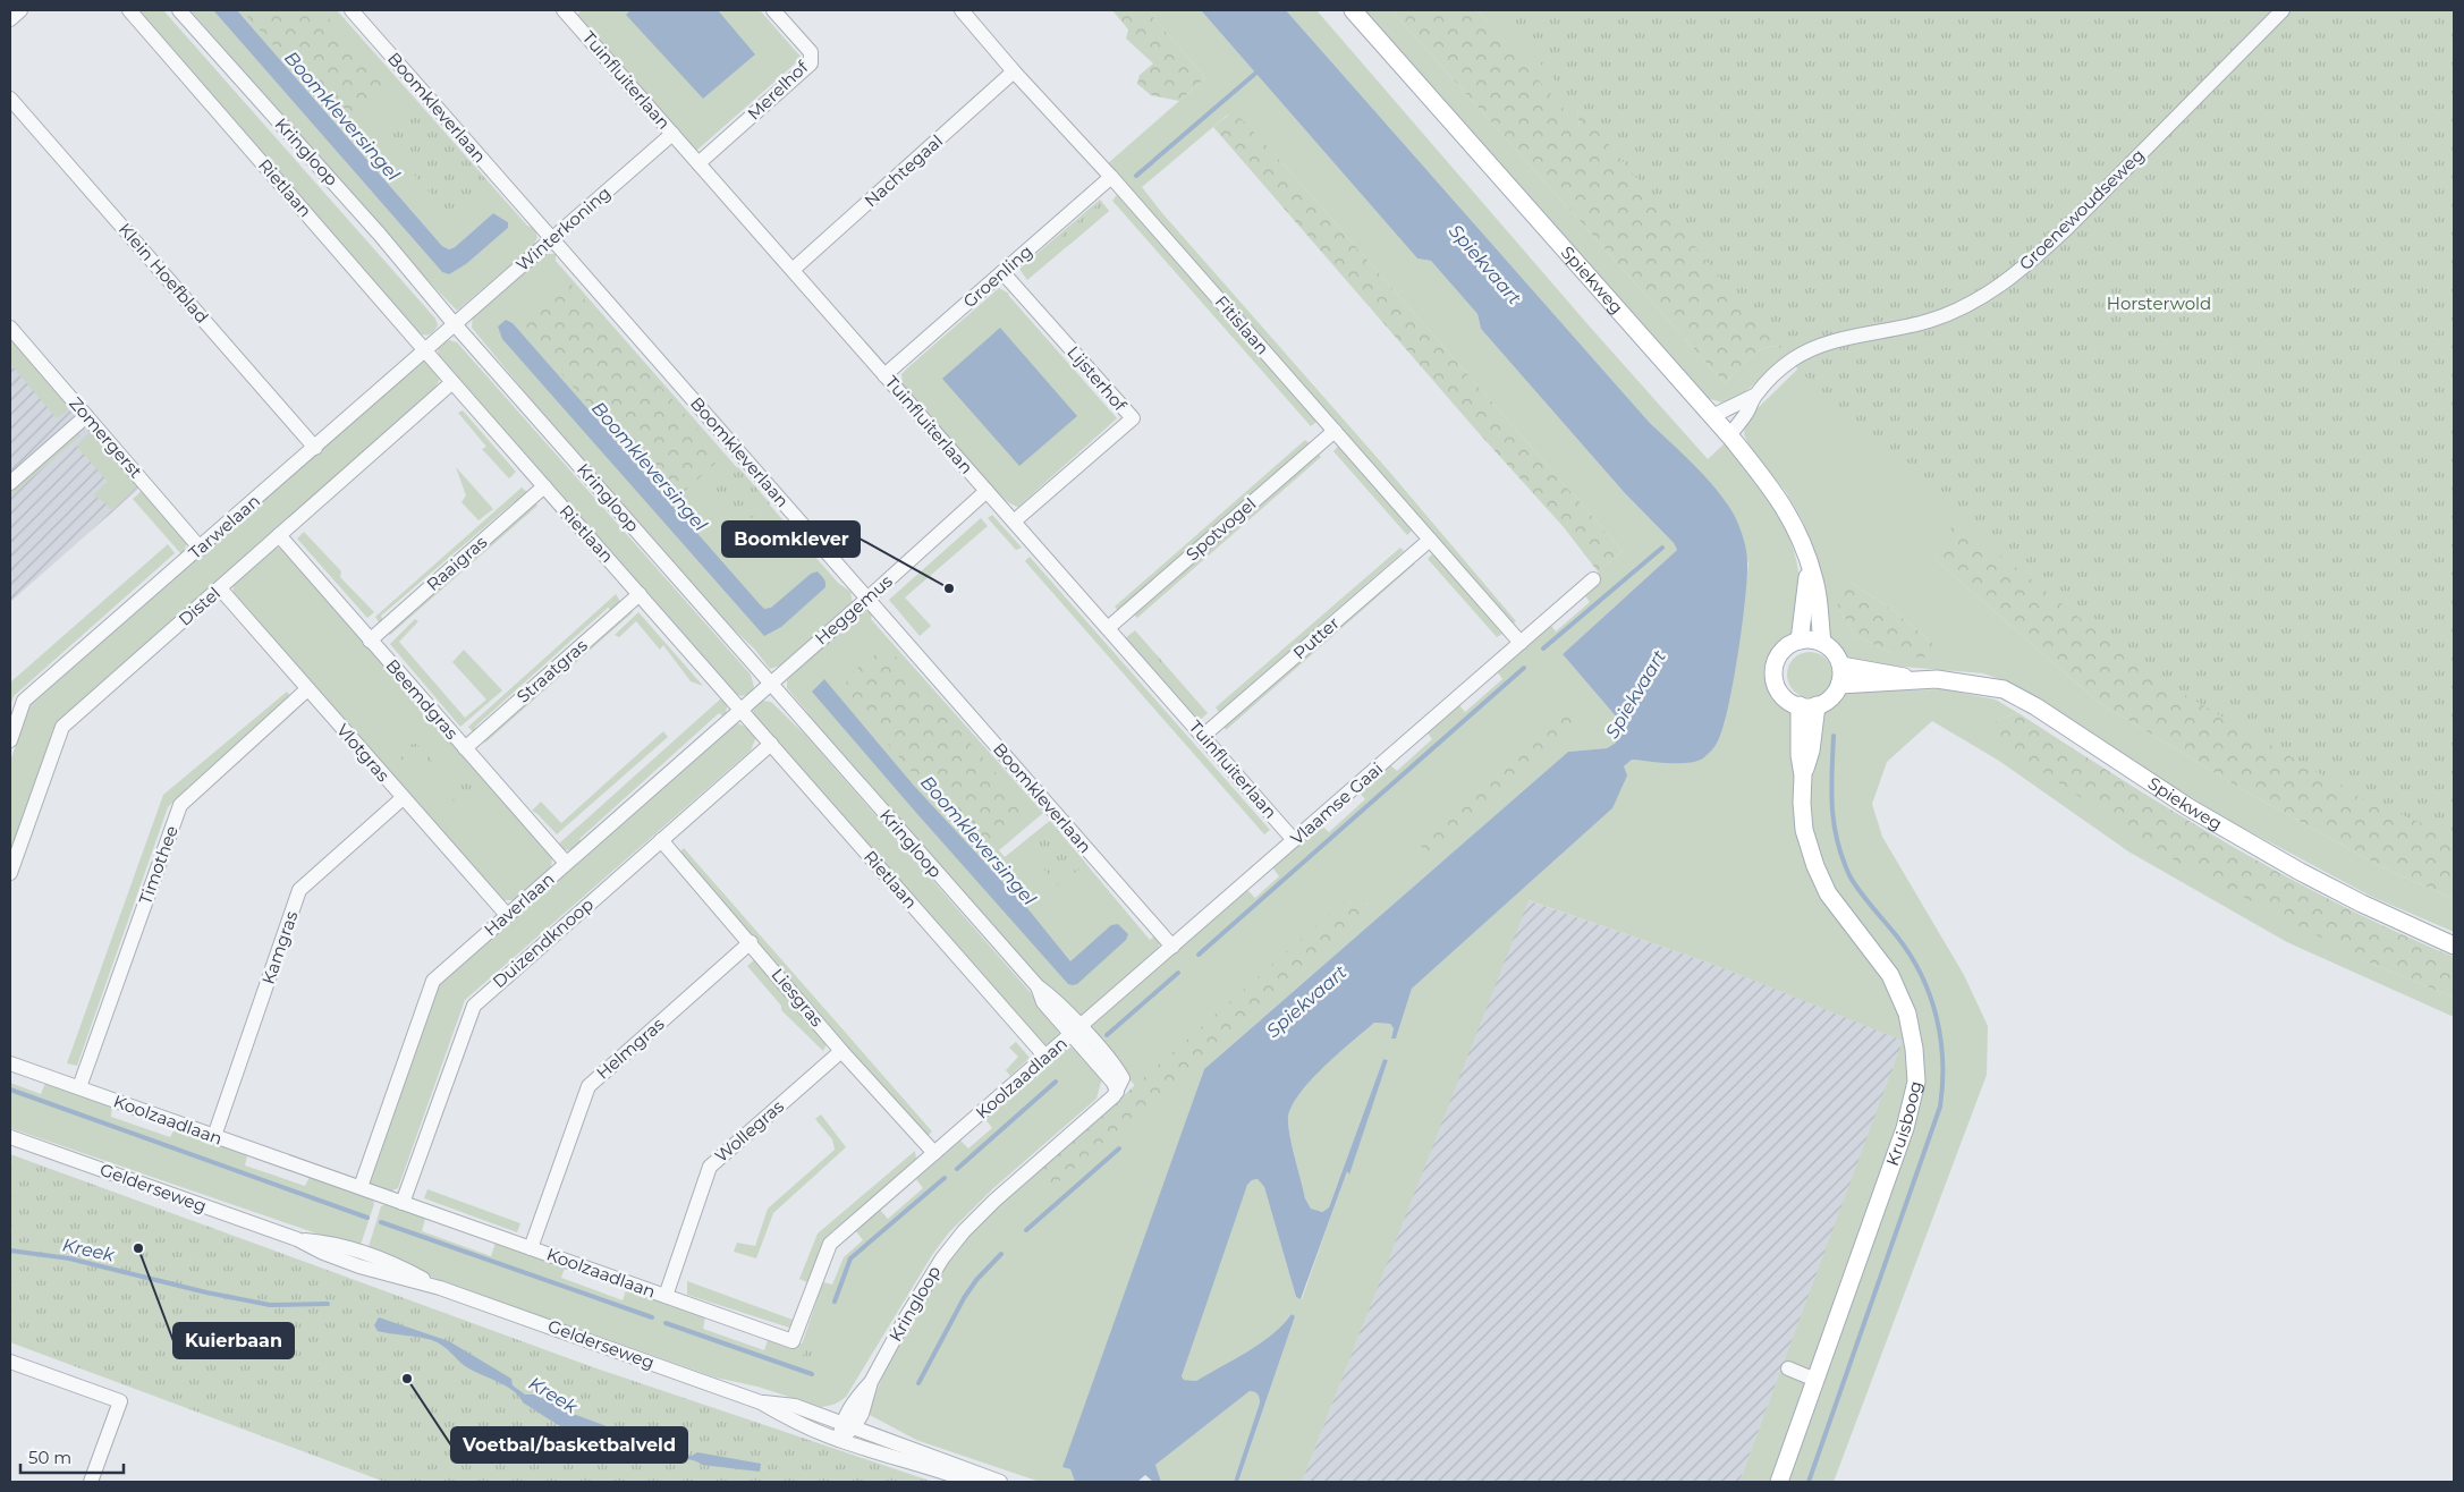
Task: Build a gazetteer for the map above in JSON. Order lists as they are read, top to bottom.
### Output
{
  "streets": {
    "main road": ["Spiekweg", "Kruisboog"],
    "street": [
      "Tuinfluiterlaan",
      "Merelhof",
      "Boomkleverlaan",
      "Kringloop",
      "Nachtegaal",
      "Rietlaan",
      "Groenewoudseweg",
      "Winterkoning",
      "Klein Hoefblad",
      "Groenling",
      "Fitislaan",
      "Lijsterhof",
      "Zomergerst",
      "Tarwelaan",
      "Spotvogel",
      "Raaigras",
      "Distel",
      "Heggemus",
      "Putter",
      "Straatgras",
      "Beemdgras",
      "Vlotgras",
      "Vlaamse Gaai",
      "Timothee",
      "Haverlaan",
      "Duizendknoop",
      "Kamgras",
      "Liesgras",
      "Helmgras",
      "Koolzaadlaan",
      "Wollegras",
      "Gelderseweg"
    ]
  },
  "crossings": [
    ["Tuinfluiterlaan", "Merelhof"],
    ["Tuinfluiterlaan", "Nachtegaal"],
    ["Tuinfluiterlaan", "Winterkoning"],
    ["Tuinfluiterlaan", "Groenling"],
    ["Tuinfluiterlaan", "Lijsterhof"],
    ["Tuinfluiterlaan", "Spotvogel"],
    ["Tuinfluiterlaan", "Heggemus"],
    ["Tuinfluiterlaan", "Putter"],
    ["Tuinfluiterlaan", "Vlaamse Gaai"],
    ["Boomkleverlaan", "Winterkoning"],
    ["Boomkleverlaan", "Heggemus"],
    ["Boomkleverlaan", "Vlaamse Gaai"],
    ["Kringloop", "Winterkoning"],
    ["Kringloop", "Tarwelaan"],
    ["Kringloop", "Heggemus"],
    ["Kringloop", "Vlaamse Gaai"],
    ["Kringloop", "Haverlaan"],
    ["Kringloop", "Koolzaadlaan"],
    ["Kringloop", "Gelderseweg"],
    ["Nachtegaal", "Fitislaan"],
    ["Rietlaan", "Tarwelaan"],
    ["Rietlaan", "Raaigras"],
    ["Rietlaan", "Distel"],
    ["Rietlaan", "Straatgras"],
    ["Rietlaan", "Haverlaan"],
    ["Rietlaan", "Duizendknoop"],
    ["Rietlaan", "Koolzaadlaan"],
    ["Groenewoudseweg", "Spiekweg"],
    ["Winterkoning", "Tarwelaan"],
    ["Klein Hoefblad", "Tarwelaan"],
    ["Groenling", "Fitislaan"],
    ["Groenling", "Lijsterhof"],
    ["Spiekweg", "Kruisboog"],
    ["Fitislaan", "Spotvogel"],
    ["Fitislaan", "Putter"],
    ["Fitislaan", "Vlaamse Gaai"],
    ["Zomergerst", "Tarwelaan"],
    ["Raaigras", "Beemdgras"],
    ["Distel", "Beemdgras"],
    ["Distel", "Vlotgras"],
    ["Heggemus", "Haverlaan"],
    ["Straatgras", "Beemdgras"],
    ["Beemdgras", "Haverlaan"],
    ["Vlotgras", "Timothee"],
    ["Vlotgras", "Haverlaan"],
    ["Vlotgras", "Kamgras"],
    ["Vlaamse Gaai", "Koolzaadlaan"],
    ["Timothee", "Koolzaadlaan"],
    ["Haverlaan", "Koolzaadlaan"],
    ["Duizendknoop", "Liesgras"],
    ["Duizendknoop", "Koolzaadlaan"],
    ["Kamgras", "Koolzaadlaan"],
    ["Liesgras", "Helmgras"],
    ["Liesgras", "Koolzaadlaan"],
    ["Liesgras", "Wollegras"],
    ["Helmgras", "Koolzaadlaan"],
    ["Koolzaadlaan", "Wollegras"]
  ],
  "water": ["Boomkleversingel", "Spiekvaart", "Kreek"],
  "parks": ["Horsterwold"],
  "places": ["Boomklever", "Kuierbaan", "Voetbal/basketbalveld"],
  "scale_bar": "50 m"
}
